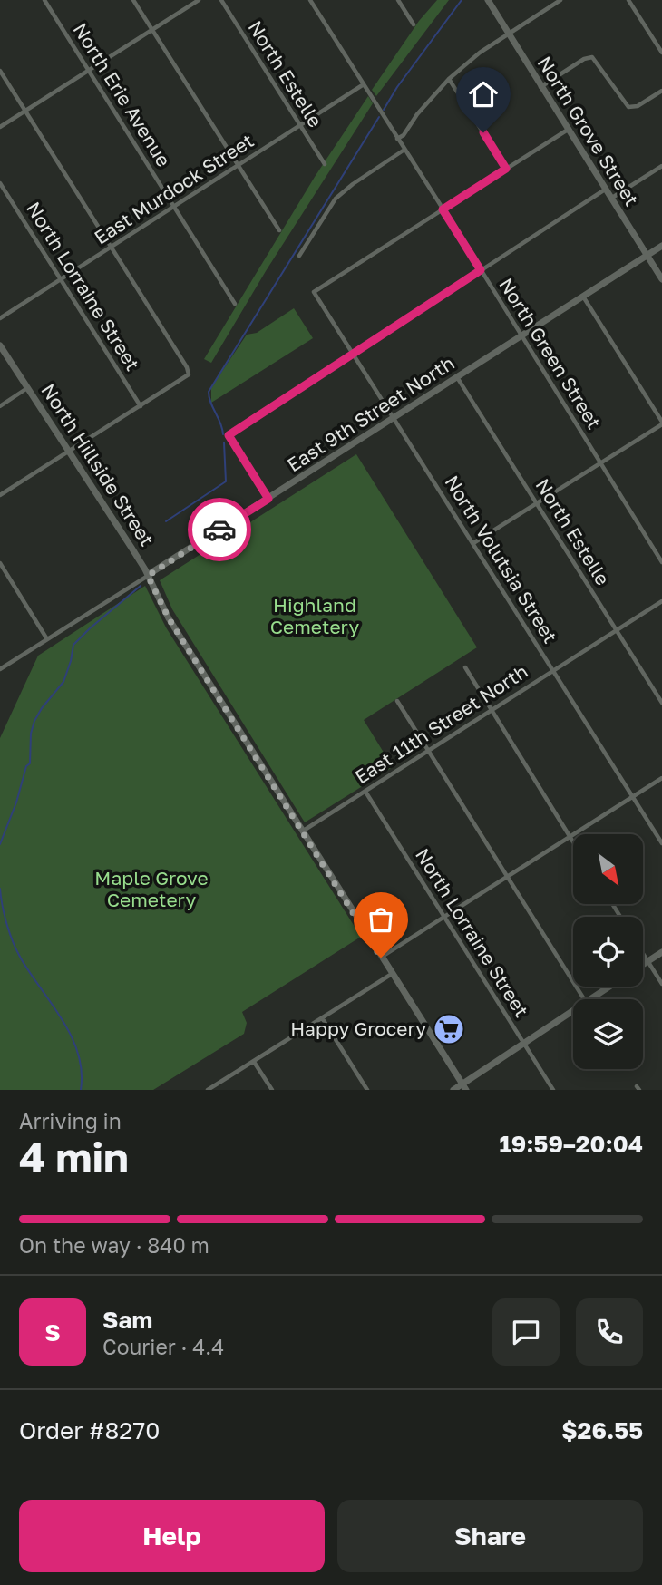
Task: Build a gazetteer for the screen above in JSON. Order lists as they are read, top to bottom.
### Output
{
  "streets": {
    "main road": ["North Grove Street", "East 9th Street North", "North Hillside Street"],
    "street": [
      "North Estelle",
      "North Erie Avenue",
      "East Murdock Street",
      "North Lorraine Street",
      "North Green Street",
      "North Volutsia Street",
      "East 11th Street North"
    ]
  },
  "crossings": [
    ["North Estelle", "East Murdock Street"],
    ["North Estelle", "East 9th Street North"],
    ["North Estelle", "East 11th Street North"],
    ["North Erie Avenue", "East Murdock Street"],
    ["North Grove Street", "East 9th Street North"],
    ["East Murdock Street", "North Lorraine Street"],
    ["East Murdock Street", "North Green Street"],
    ["North Lorraine Street", "East 11th Street North"],
    ["North Green Street", "East 9th Street North"],
    ["North Green Street", "North Volutsia Street"],
    ["East 9th Street North", "North Hillside Street"],
    ["East 9th Street North", "North Volutsia Street"],
    ["North Hillside Street", "East 11th Street North"],
    ["North Volutsia Street", "East 11th Street North"]
  ],
  "parks": ["Highland Cemetery", "Maple Grove Cemetery"],
  "places": {
    "supermarket": ["Happy Grocery"]
  },
  "north": "bottom right",
  "page": {
    "heading": ["4 min", "Arriving in", "19:59–20:04"],
    "panel": [
      "Sam",
      "Courier · 4.4",
      "Order #8270",
      "$26.55"
    ],
    "bar": "On the way · 840 m",
    "round": "S",
    "buttons": ["Help", "Share"]
  }
}
